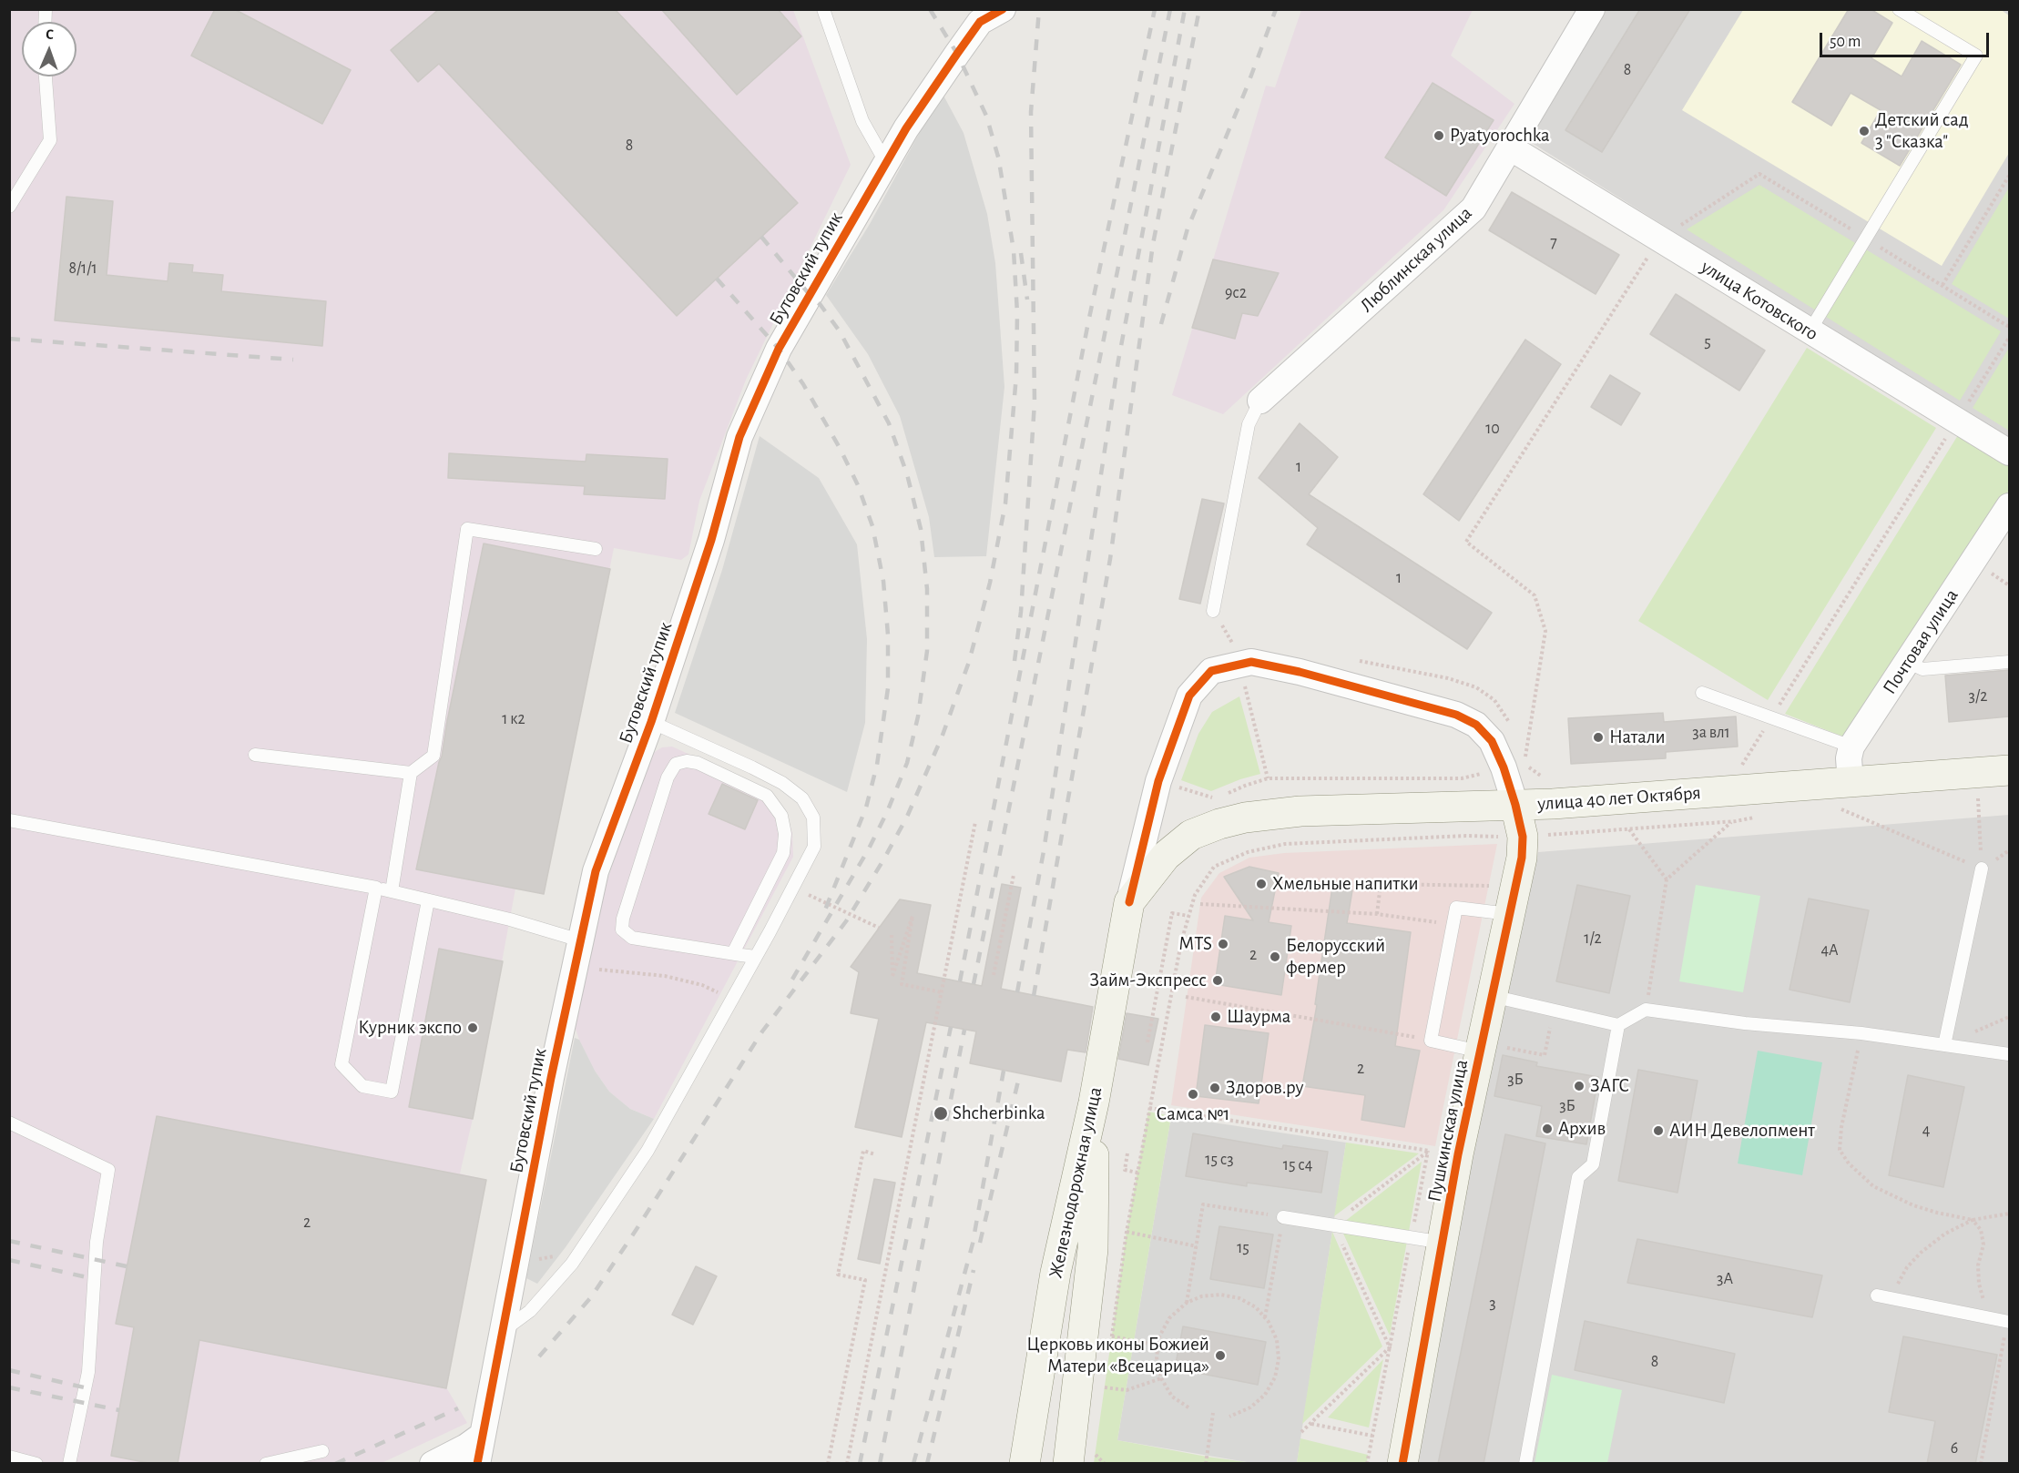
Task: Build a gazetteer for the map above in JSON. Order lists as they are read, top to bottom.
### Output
{
  "streets": {
    "main road": ["улица 40 лет Октября", "Пушкинская улица", "Железнодорожная улица"],
    "street": [
      "Люблинская улица",
      "Бутовский тупик",
      "улица Котовского",
      "Почтовая улица"
    ]
  },
  "crossings": [
    ["Люблинская улица", "улица Котовского"],
    ["Почтовая улица", "улица 40 лет Октября"],
    ["улица 40 лет Октября", "Пушкинская улица"],
    ["улица 40 лет Октября", "Железнодорожная улица"]
  ],
  "places": [
    "Детский сад 3 \"Сказка\"",
    "Pyatyorochka",
    "Натали",
    "Хмельные напитки",
    "MTS",
    "Белорусский фермер",
    "Займ-Экспресс",
    "Шаурма",
    "Курник экспо",
    "ЗАГС",
    "Здоров.ру",
    "Самса №1",
    "Shcherbinka",
    "Архив",
    "АИН Девелопмент",
    "Церковь иконы Божией Матери «Всецарица»"
  ],
  "house_numbers": [
    "8",
    "8",
    "7",
    "8/1/1",
    "9с2",
    "5",
    "10",
    "1",
    "1",
    "3/2",
    "1 к2",
    "3а вл1",
    "1/2",
    "4А",
    "2",
    "2",
    "3Б",
    "3Б",
    "4",
    "15 с3",
    "15 с4",
    "2",
    "15",
    "3А",
    "3",
    "8",
    "6"
  ],
  "scale_bar": "50 m",
  "north": "top"
}
